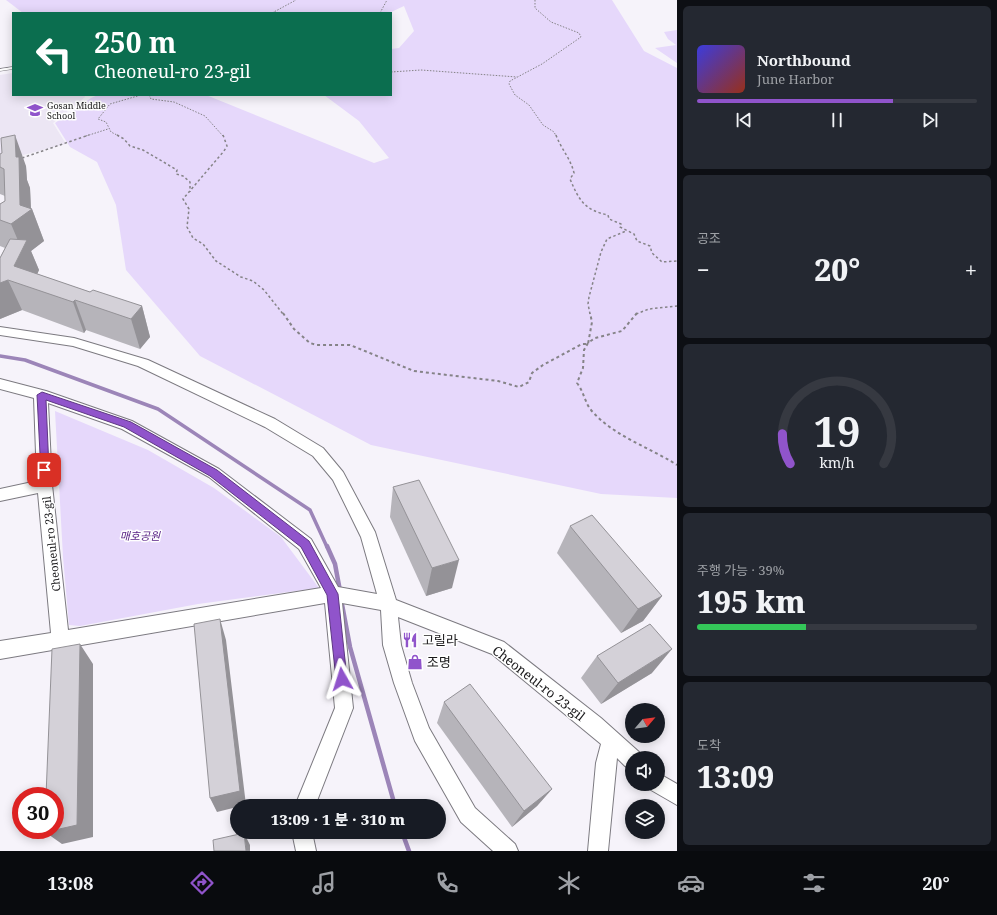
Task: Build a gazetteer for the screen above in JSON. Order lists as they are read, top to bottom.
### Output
{
  "streets": {
    "street": ["Cheoneul-ro 23-gil"]
  },
  "parks": ["매호공원"],
  "places": {
    "school or university": ["Gosan Middle School"],
    "restaurant": ["고릴라"],
    "shop": ["조명"]
  },
  "north": "top right",
  "page": {
    "turn": ["250 m", "Cheoneul-ro 23-gil"],
    "song": ["Northbound", "June Harbor"],
    "tile": [
      "공조",
      ["주행 가능 · 39%", "195 km"],
      ["도착", "13:09"]
    ],
    "heat": ["−", "20°", "+"],
    "limit": "30",
    "trip": "13:09 · 1 분 · 310 m",
    "tabs": ["13:08", "20°"],
    "gauge": ["19", "km/h"]
  }
}
